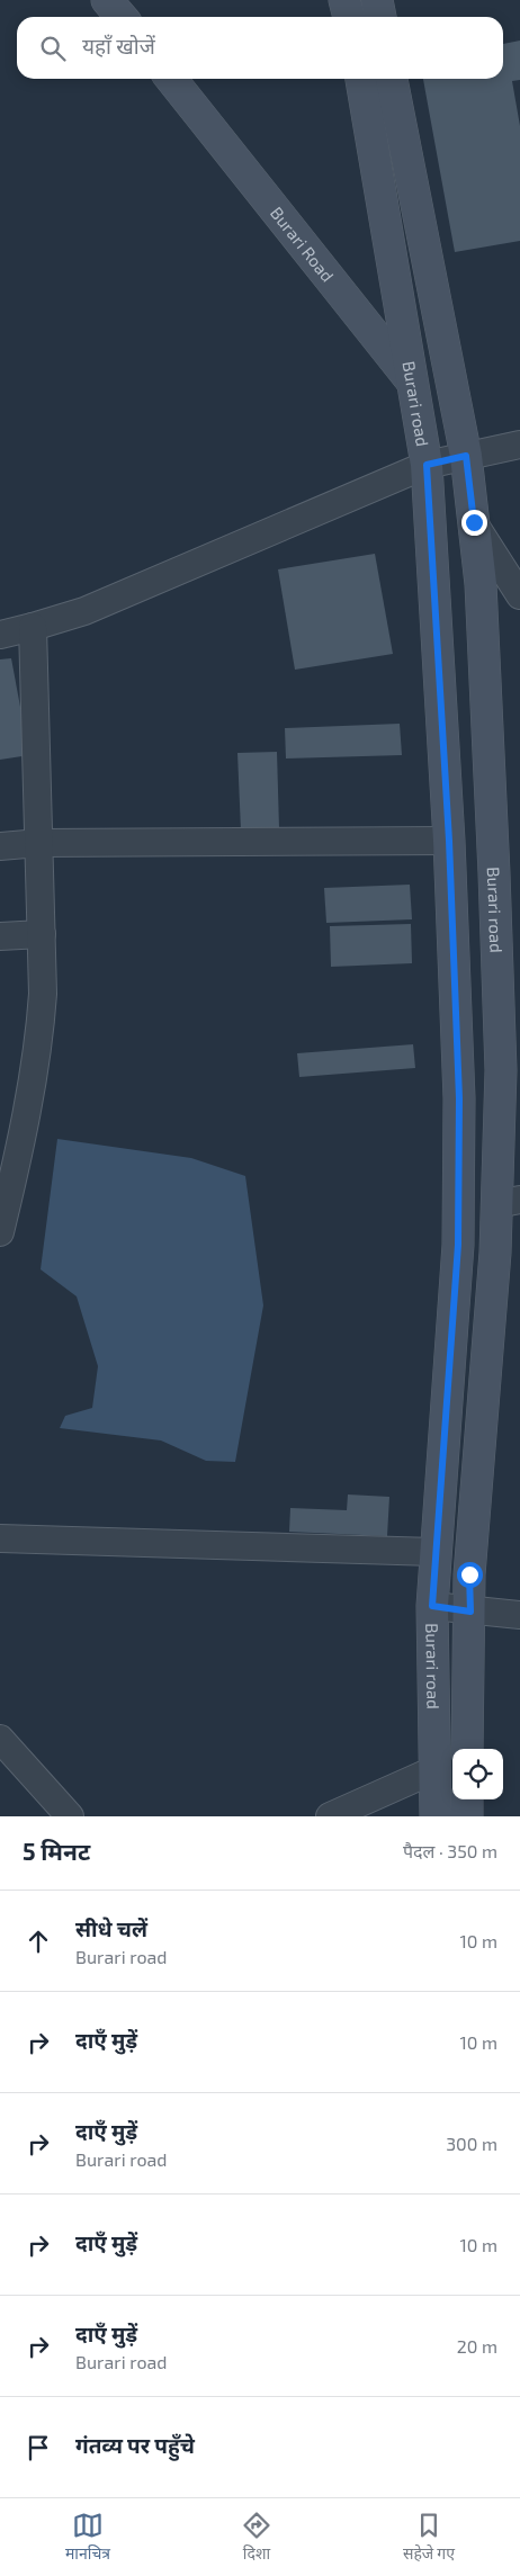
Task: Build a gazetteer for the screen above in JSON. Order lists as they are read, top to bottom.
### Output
{
  "streets": {
    "main road": ["Burari Road", "Burari road"]
  },
  "crossings": [
    ["Burari Road", "Burari road"]
  ],
  "page": {
    "search": "यहाँ खोजें",
    "heading": ["5 मिनट", "पैदल · 350 m"],
    "list": [
      ["सीधे चलें", "Burari road", "10 m"],
      ["दाएँ मुड़ें", "10 m"],
      ["दाएँ मुड़ें", "Burari road", "300 m"],
      ["दाएँ मुड़ें", "10 m"],
      ["दाएँ मुड़ें", "Burari road", "20 m"],
      "गंतव्य पर पहुँचे"
    ],
    "nav": ["मानचित्र", "दिशा", "सहेजे गए"]
  }
}
